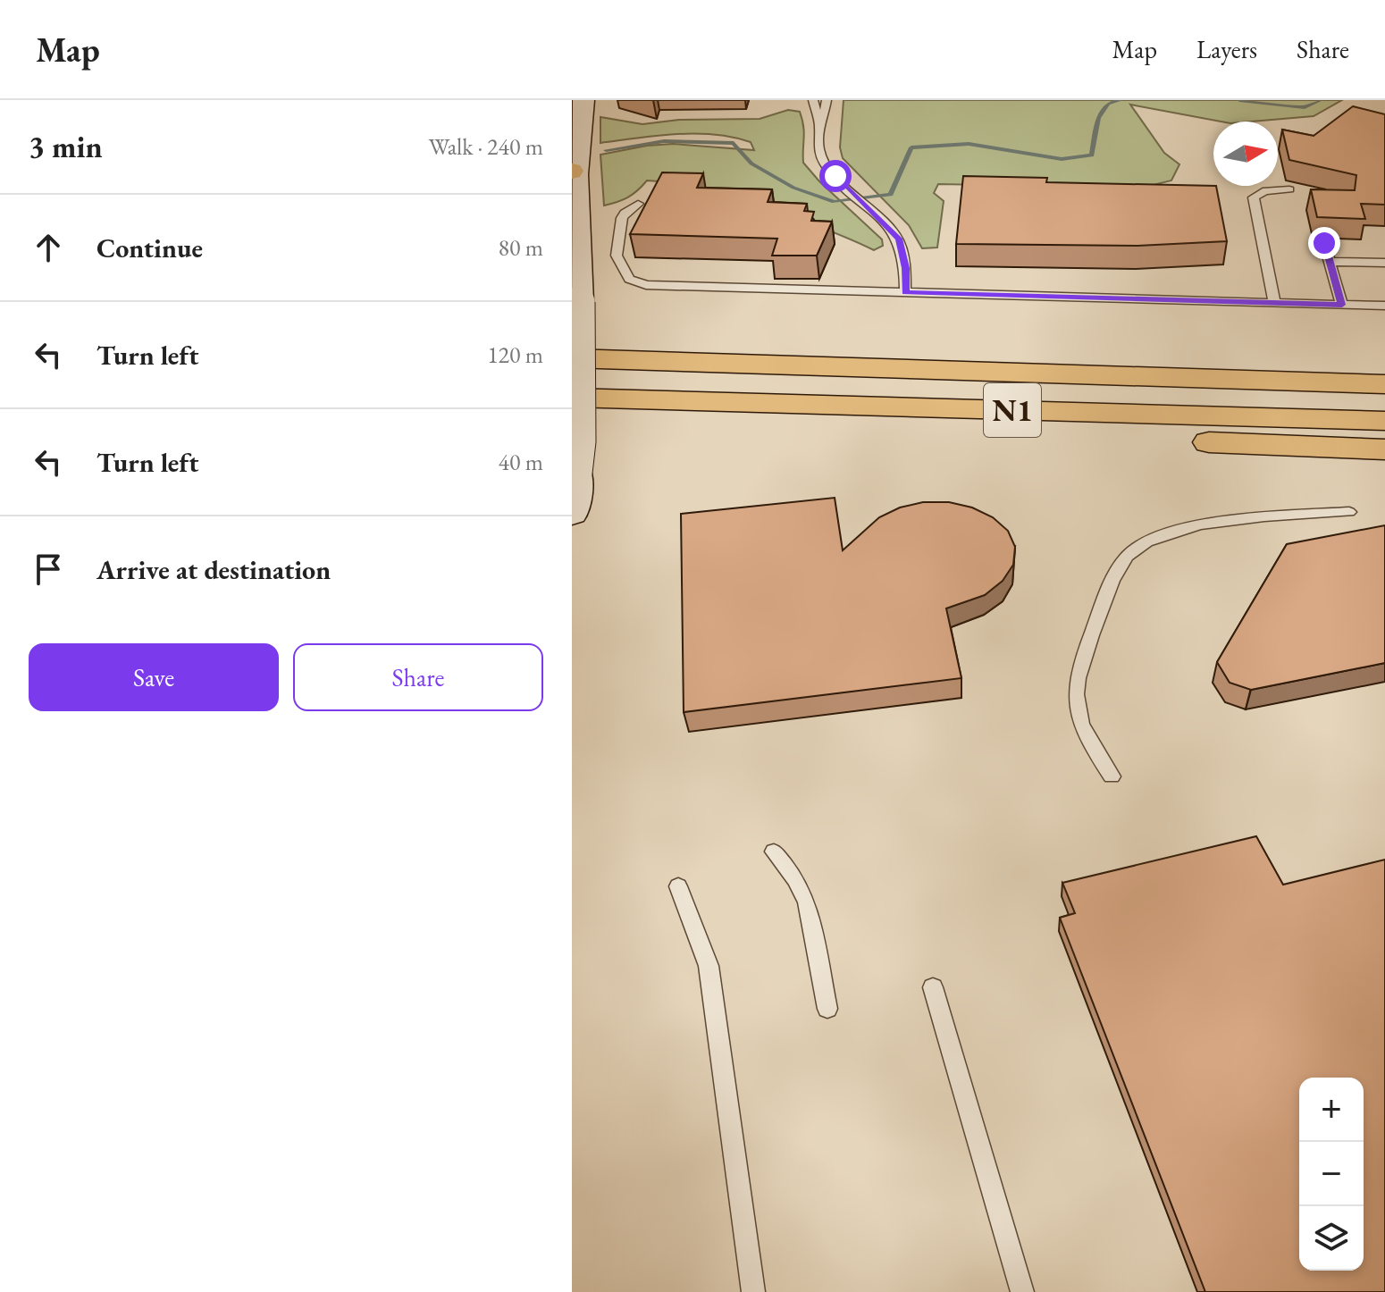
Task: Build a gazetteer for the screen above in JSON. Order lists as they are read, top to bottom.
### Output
{
  "streets": {
    "highway": ["N1"]
  },
  "north": "right",
  "page": {
    "header": "Map",
    "nav": ["Map", "Layers", "Share"],
    "heading": ["3 min", "Walk · 240 m"],
    "list": [
      ["Continue", "80 m"],
      ["Turn left", "120 m"],
      ["Turn left", "40 m"],
      "Arrive at destination"
    ],
    "buttons": ["Save", "Share"],
    "map_buttons": ["+", "−"]
  }
}
